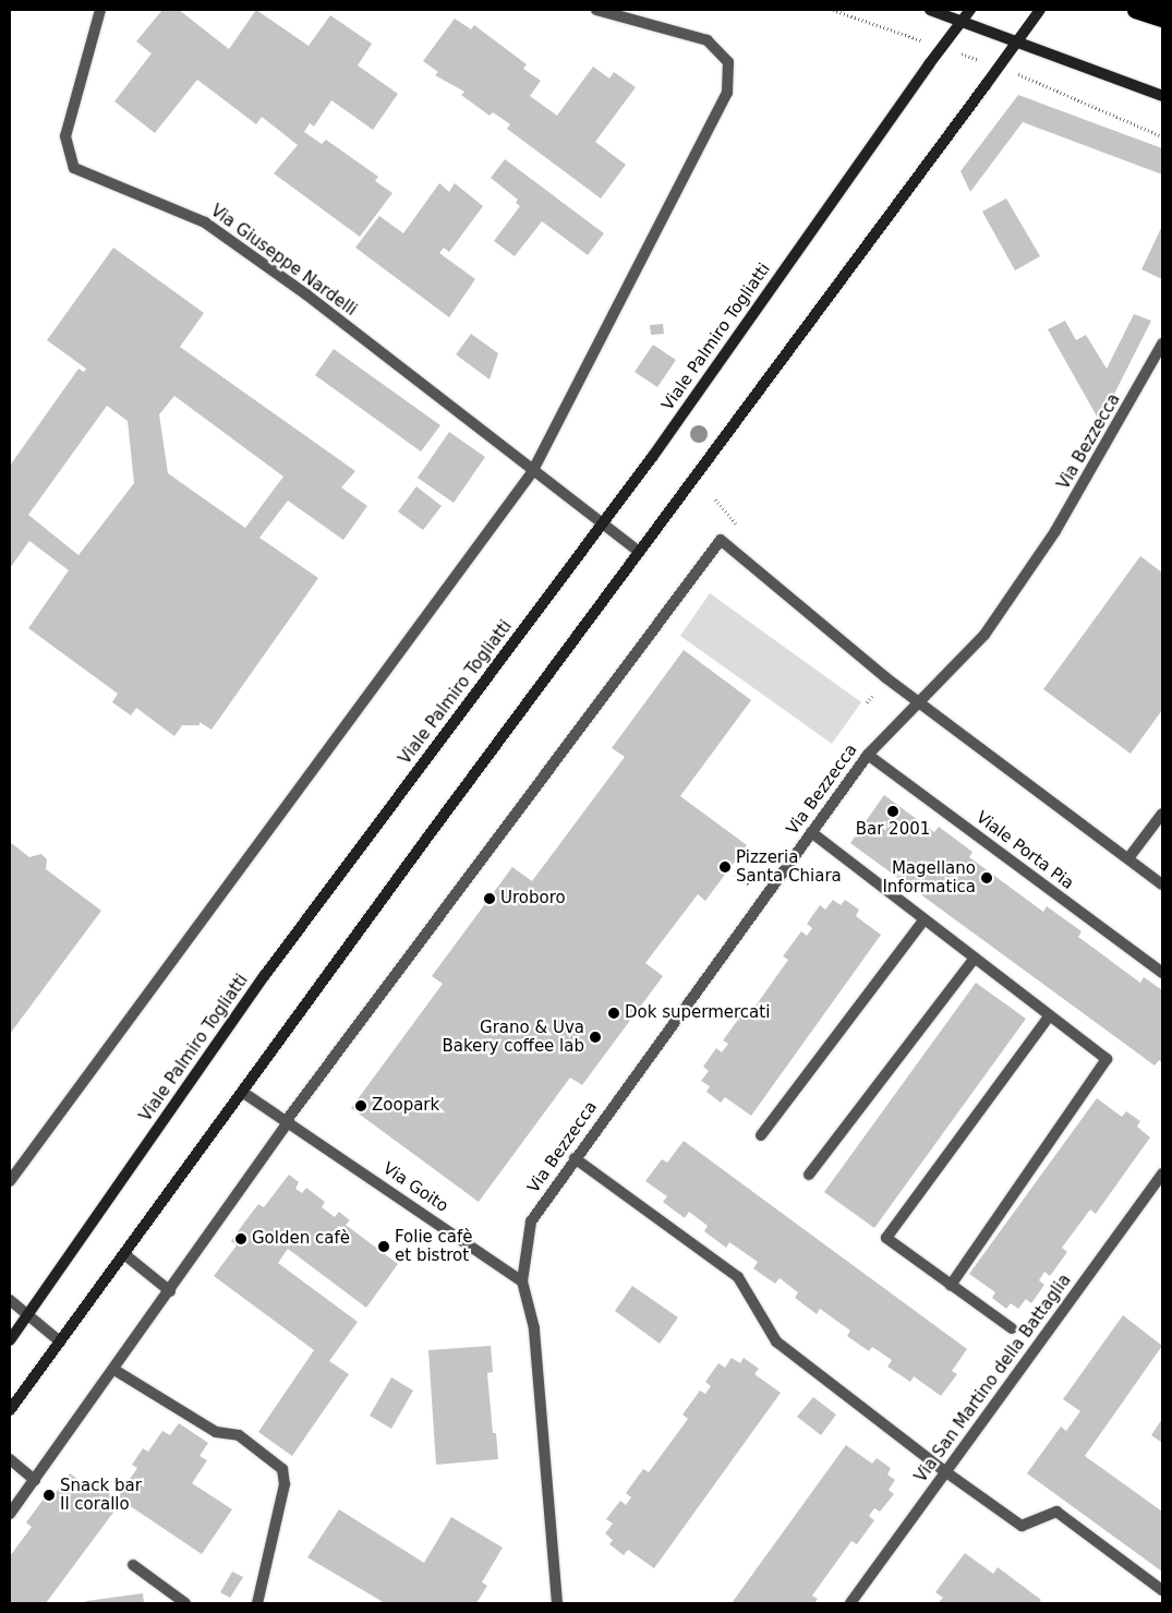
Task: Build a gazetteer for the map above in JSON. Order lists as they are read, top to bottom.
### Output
{
  "streets": {
    "street": [
      "Via Giuseppe Nardelli",
      "Viale Palmiro Togliatti",
      "Via Bezzecca",
      "Viale Porta Pia",
      "Via Goito",
      "Via San Martino della Battaglia"
    ]
  },
  "crossings": [
    ["Via Giuseppe Nardelli", "Viale Palmiro Togliatti"],
    ["Via Bezzecca", "Viale Porta Pia"],
    ["Via Bezzecca", "Via Goito"]
  ],
  "places": [
    "Bar 2001",
    "Pizzeria Santa Chiara",
    "Magellano Informatica",
    "Uroboro",
    "Dok supermercati",
    "Grano & Uva Bakery coffee lab",
    "Zoopark",
    "Golden cafè",
    "Folie cafè et bistrot",
    "Snack bar Il corallo"
  ]
}
